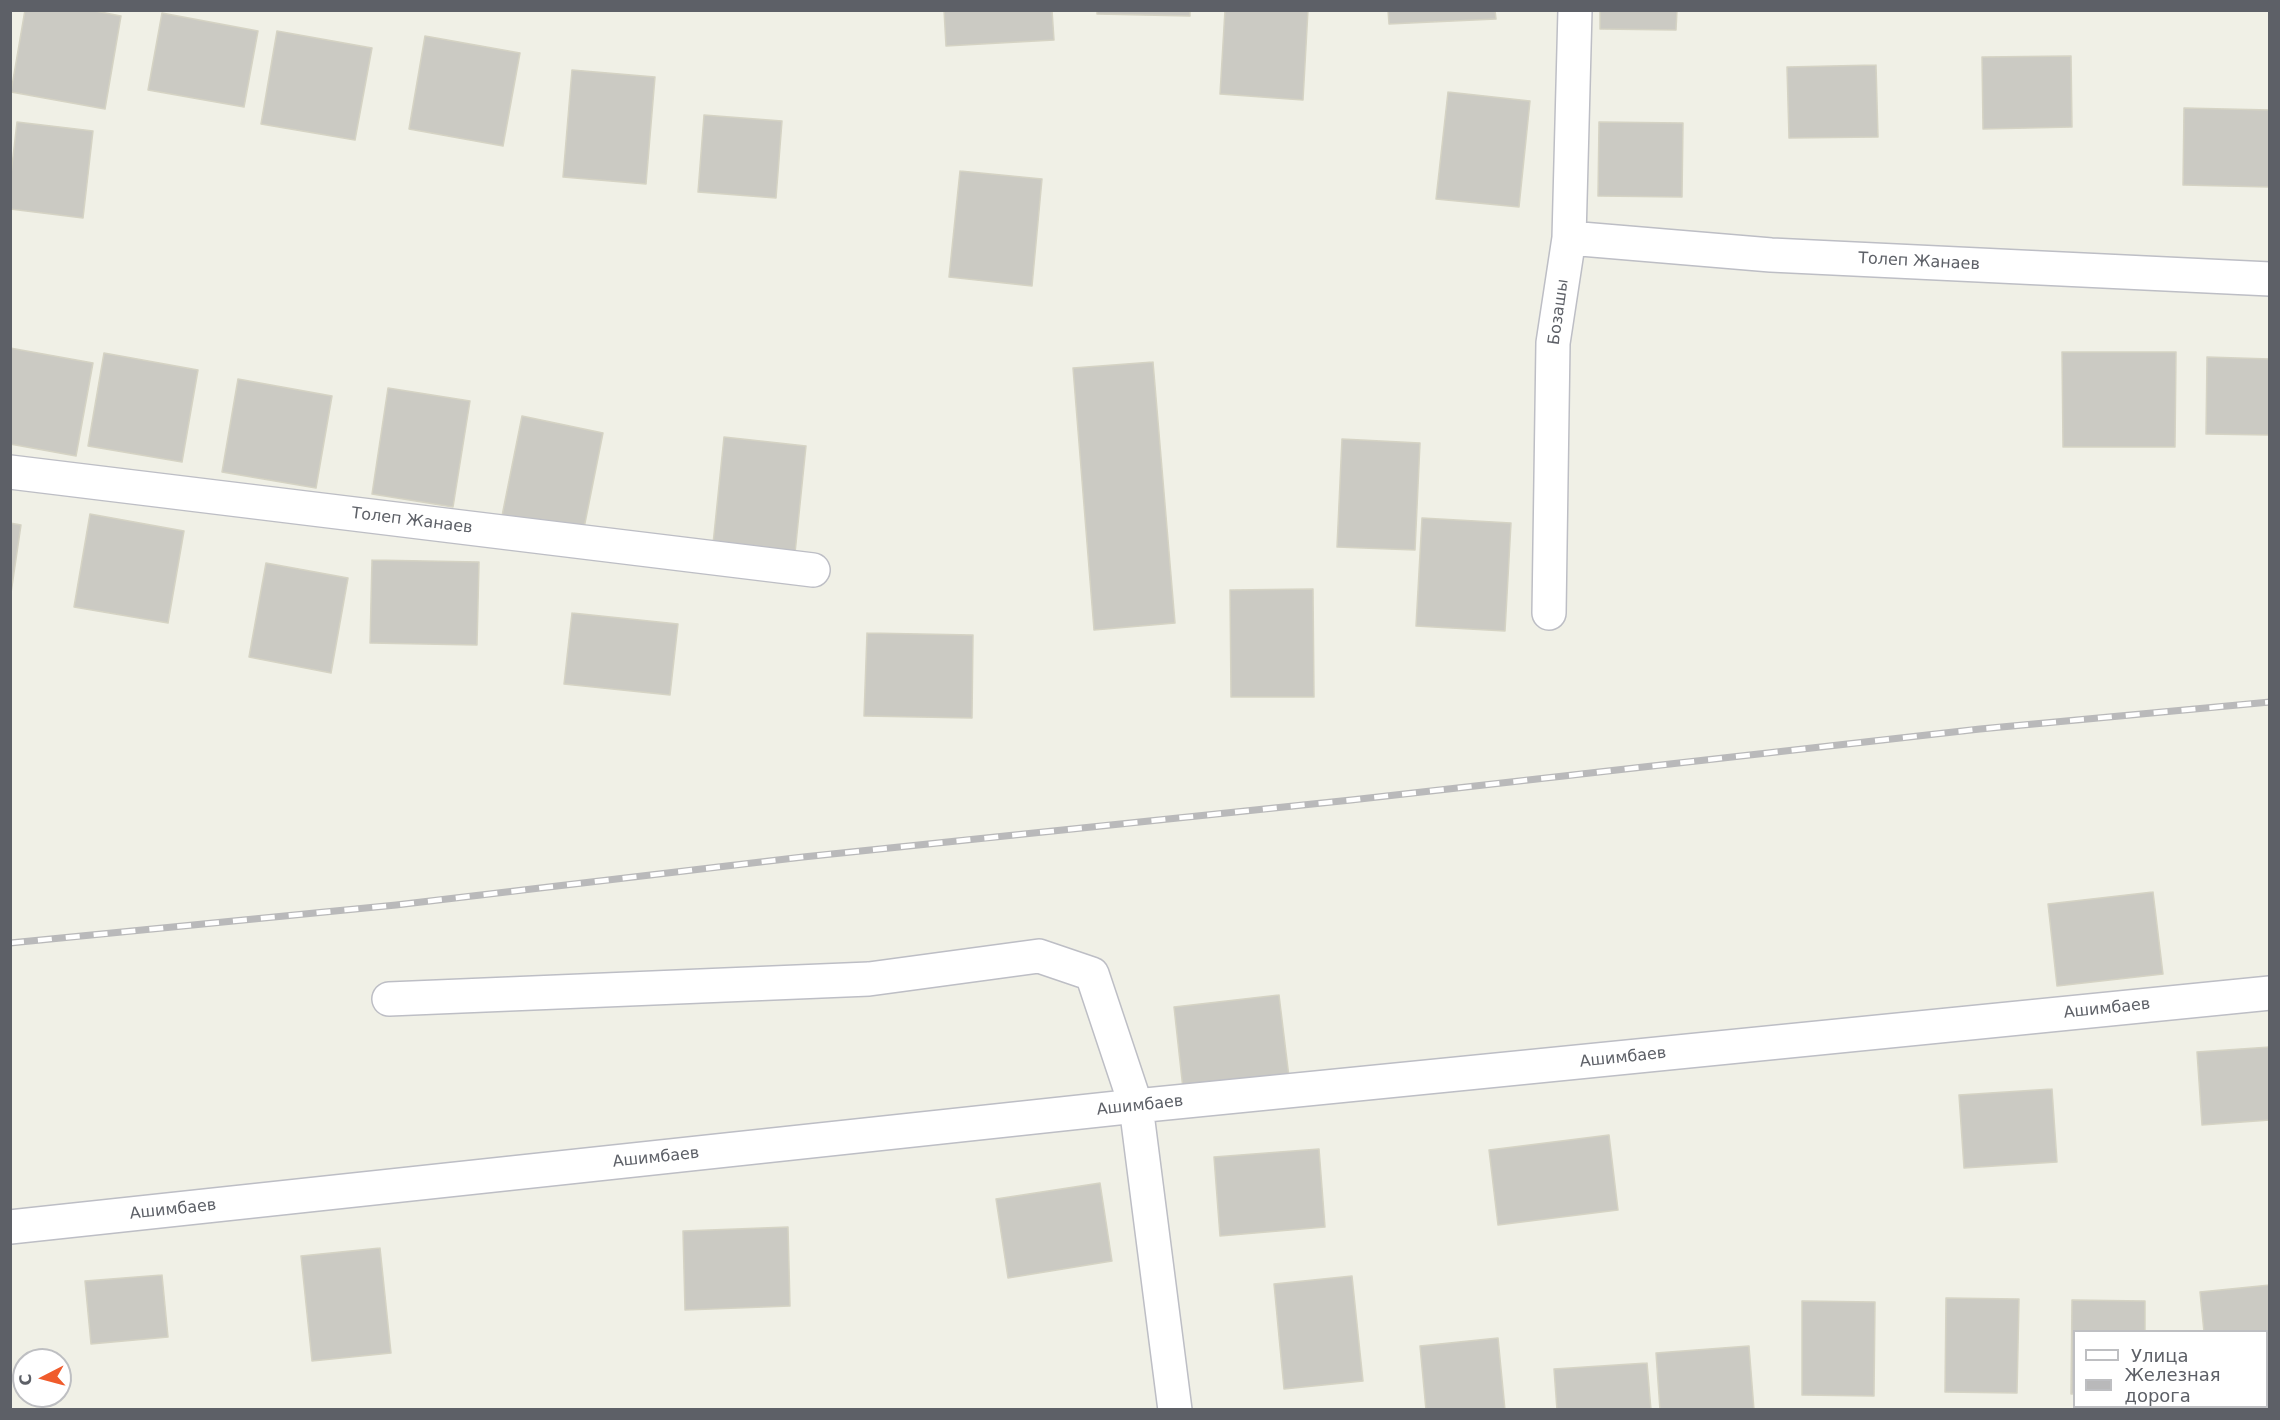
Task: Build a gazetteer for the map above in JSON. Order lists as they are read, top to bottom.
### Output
{
  "streets": {
    "street": ["Толеп Жанаев", "Бозашы", "Ашимбаев"]
  },
  "crossings": [
    ["Толеп Жанаев", "Бозашы"]
  ],
  "legend": ["Улица", "Железная дорога"],
  "north": "left"
}
